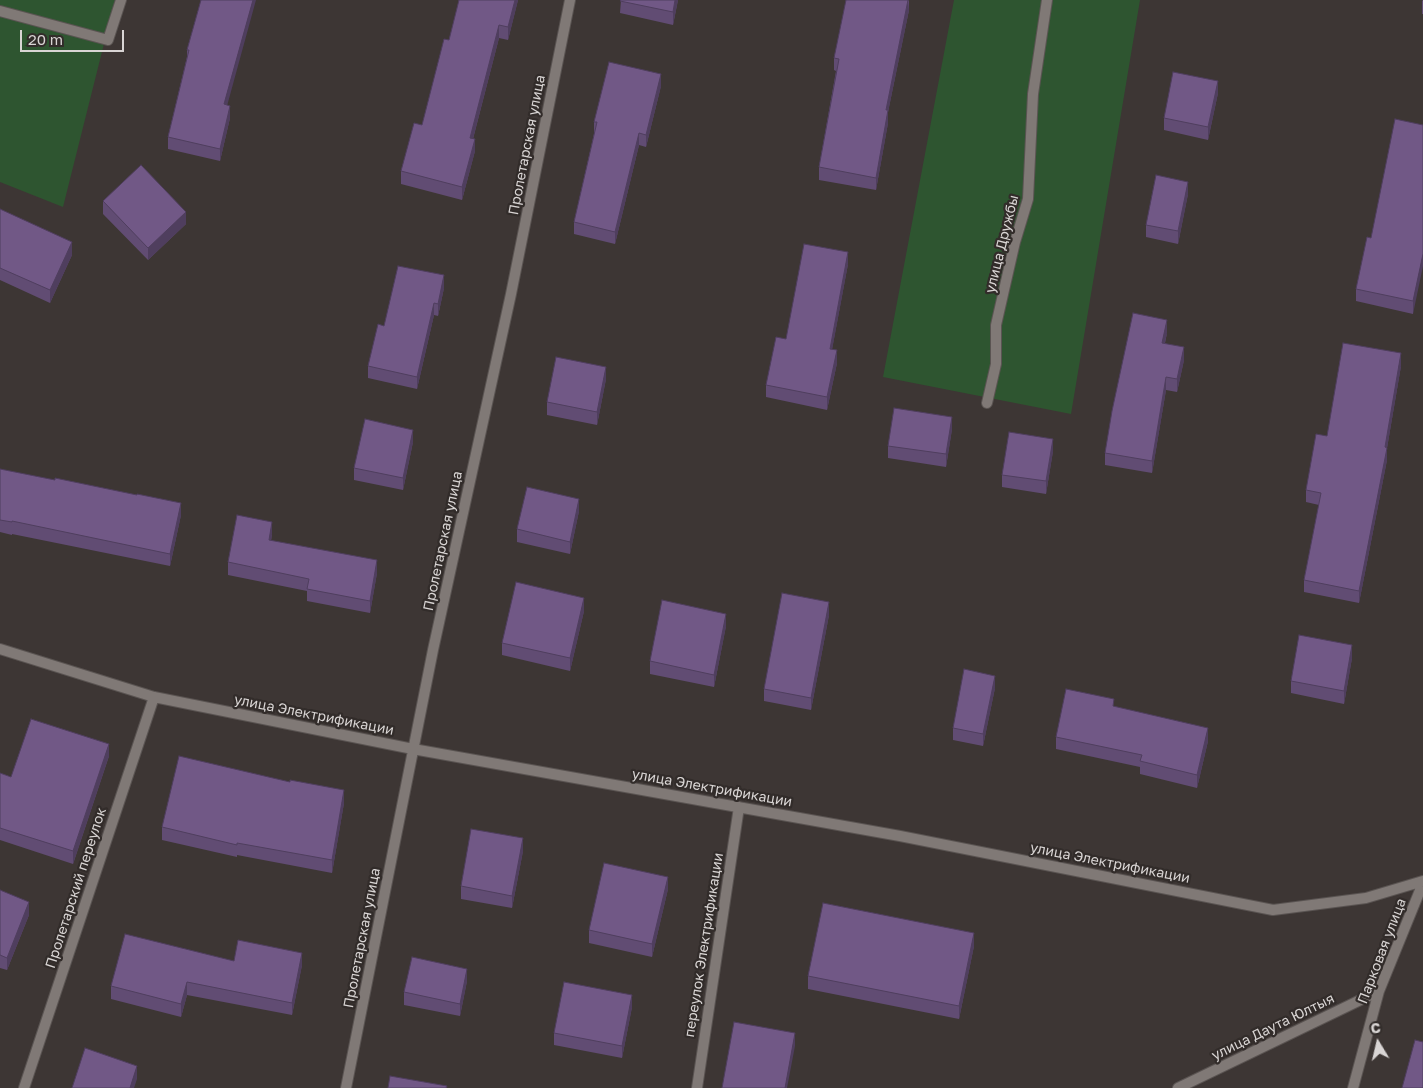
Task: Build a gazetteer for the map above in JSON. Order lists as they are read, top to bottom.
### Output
{
  "streets": {
    "street": [
      "Пролетарская улица",
      "улица Дружбы",
      "улица Электрификации",
      "Пролетарский переулок",
      "переулок Электрификации",
      "Парковая улица",
      "улица Даута Юлтыя"
    ]
  },
  "crossings": [
    ["Пролетарская улица", "улица Электрификации"],
    ["улица Электрификации", "Пролетарский переулок"],
    ["улица Электрификации", "переулок Электрификации"],
    ["улица Электрификации", "Парковая улица"],
    ["Парковая улица", "улица Даута Юлтыя"]
  ],
  "scale_bar": "20 m",
  "north": "top"
}
